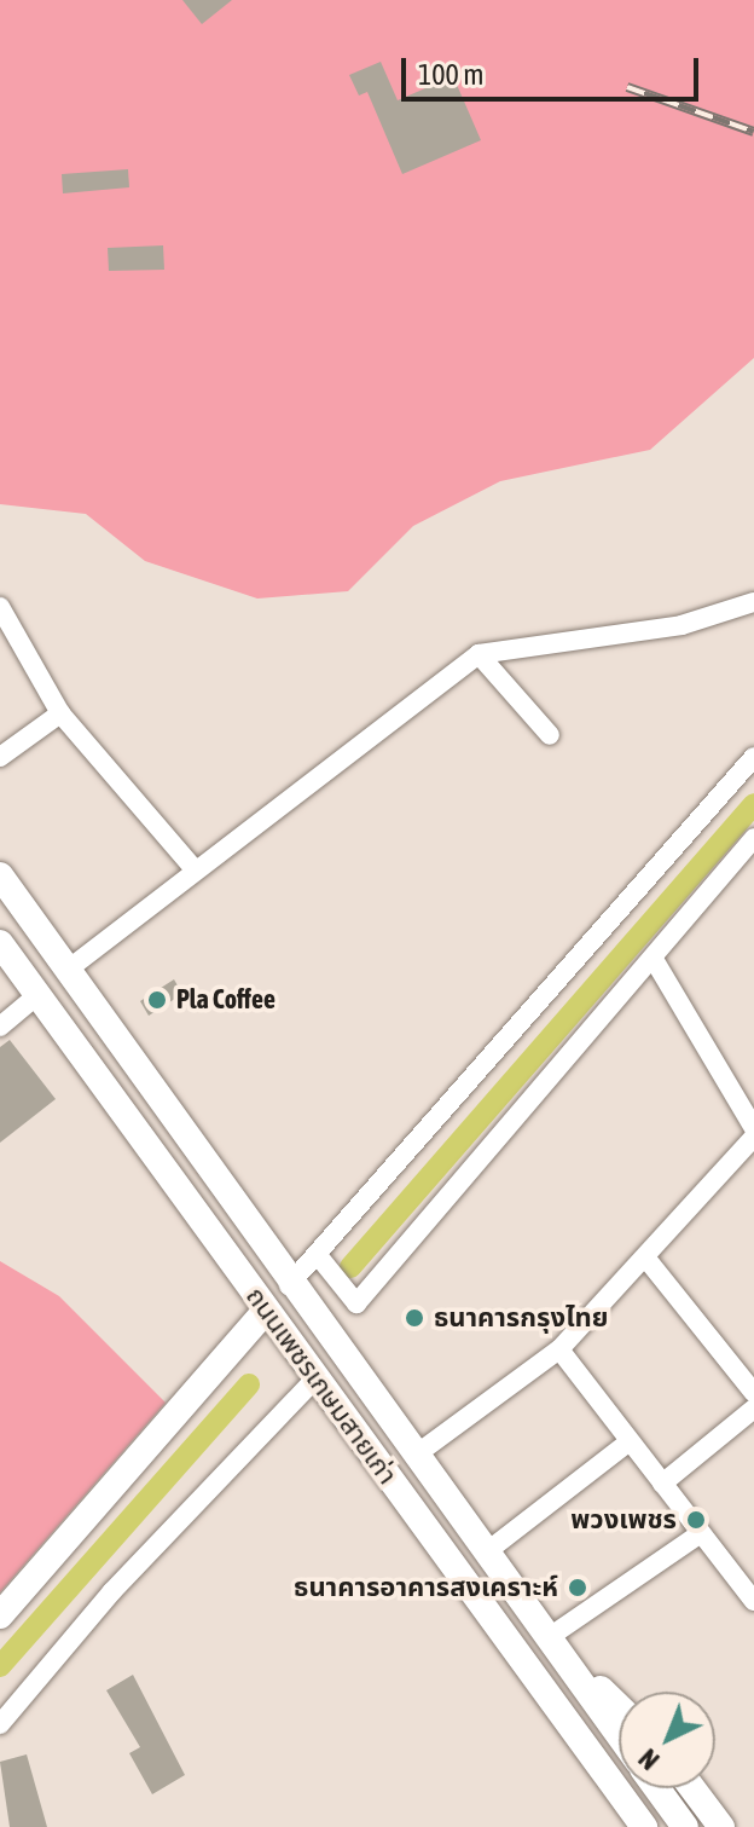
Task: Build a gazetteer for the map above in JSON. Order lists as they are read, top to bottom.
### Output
{
  "streets": {
    "main road": ["ถนนเพชรเกษมสายเก่า"]
  },
  "places": [
    "Pla Coffee",
    "ธนาคารกรุงไทย",
    "พวงเพชร",
    "ธนาคารอาคารสงเคราะห์"
  ],
  "scale_bar": "100 m",
  "north": "bottom left"
}
